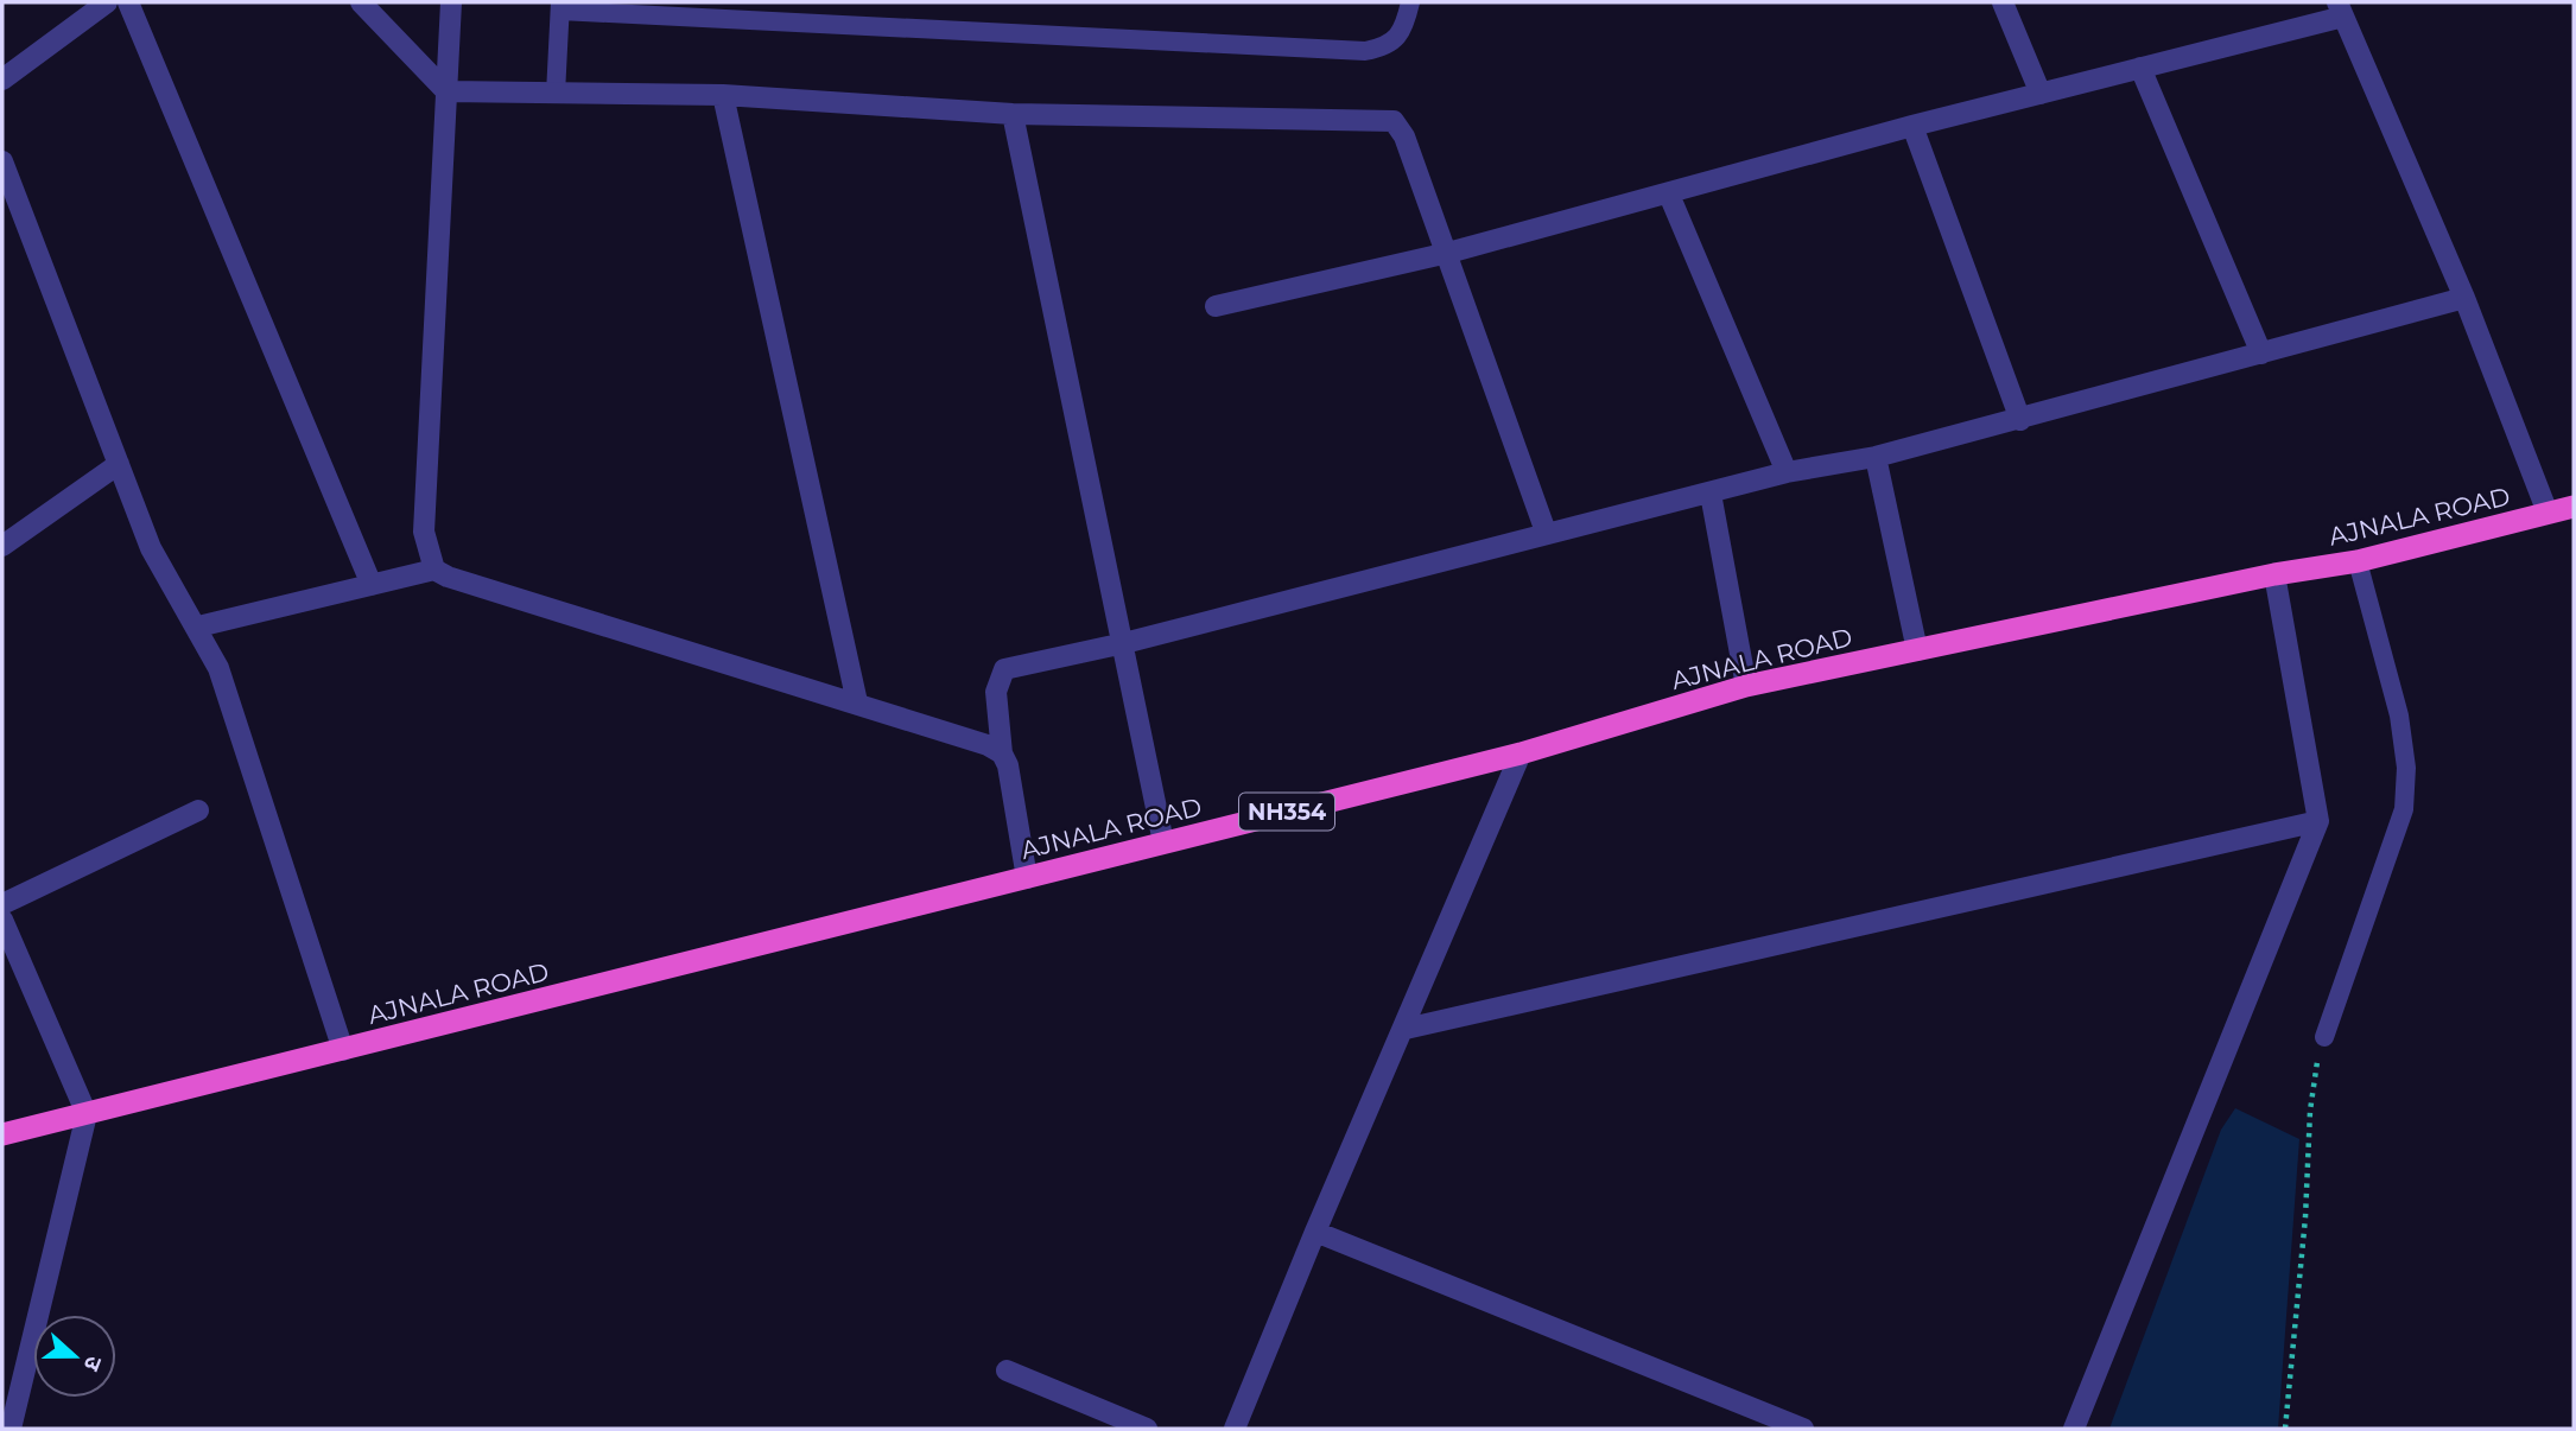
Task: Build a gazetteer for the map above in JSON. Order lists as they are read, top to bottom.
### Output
{
  "streets": {
    "highway": ["AJNALA ROAD", "NH354"]
  },
  "north": "right"
}
